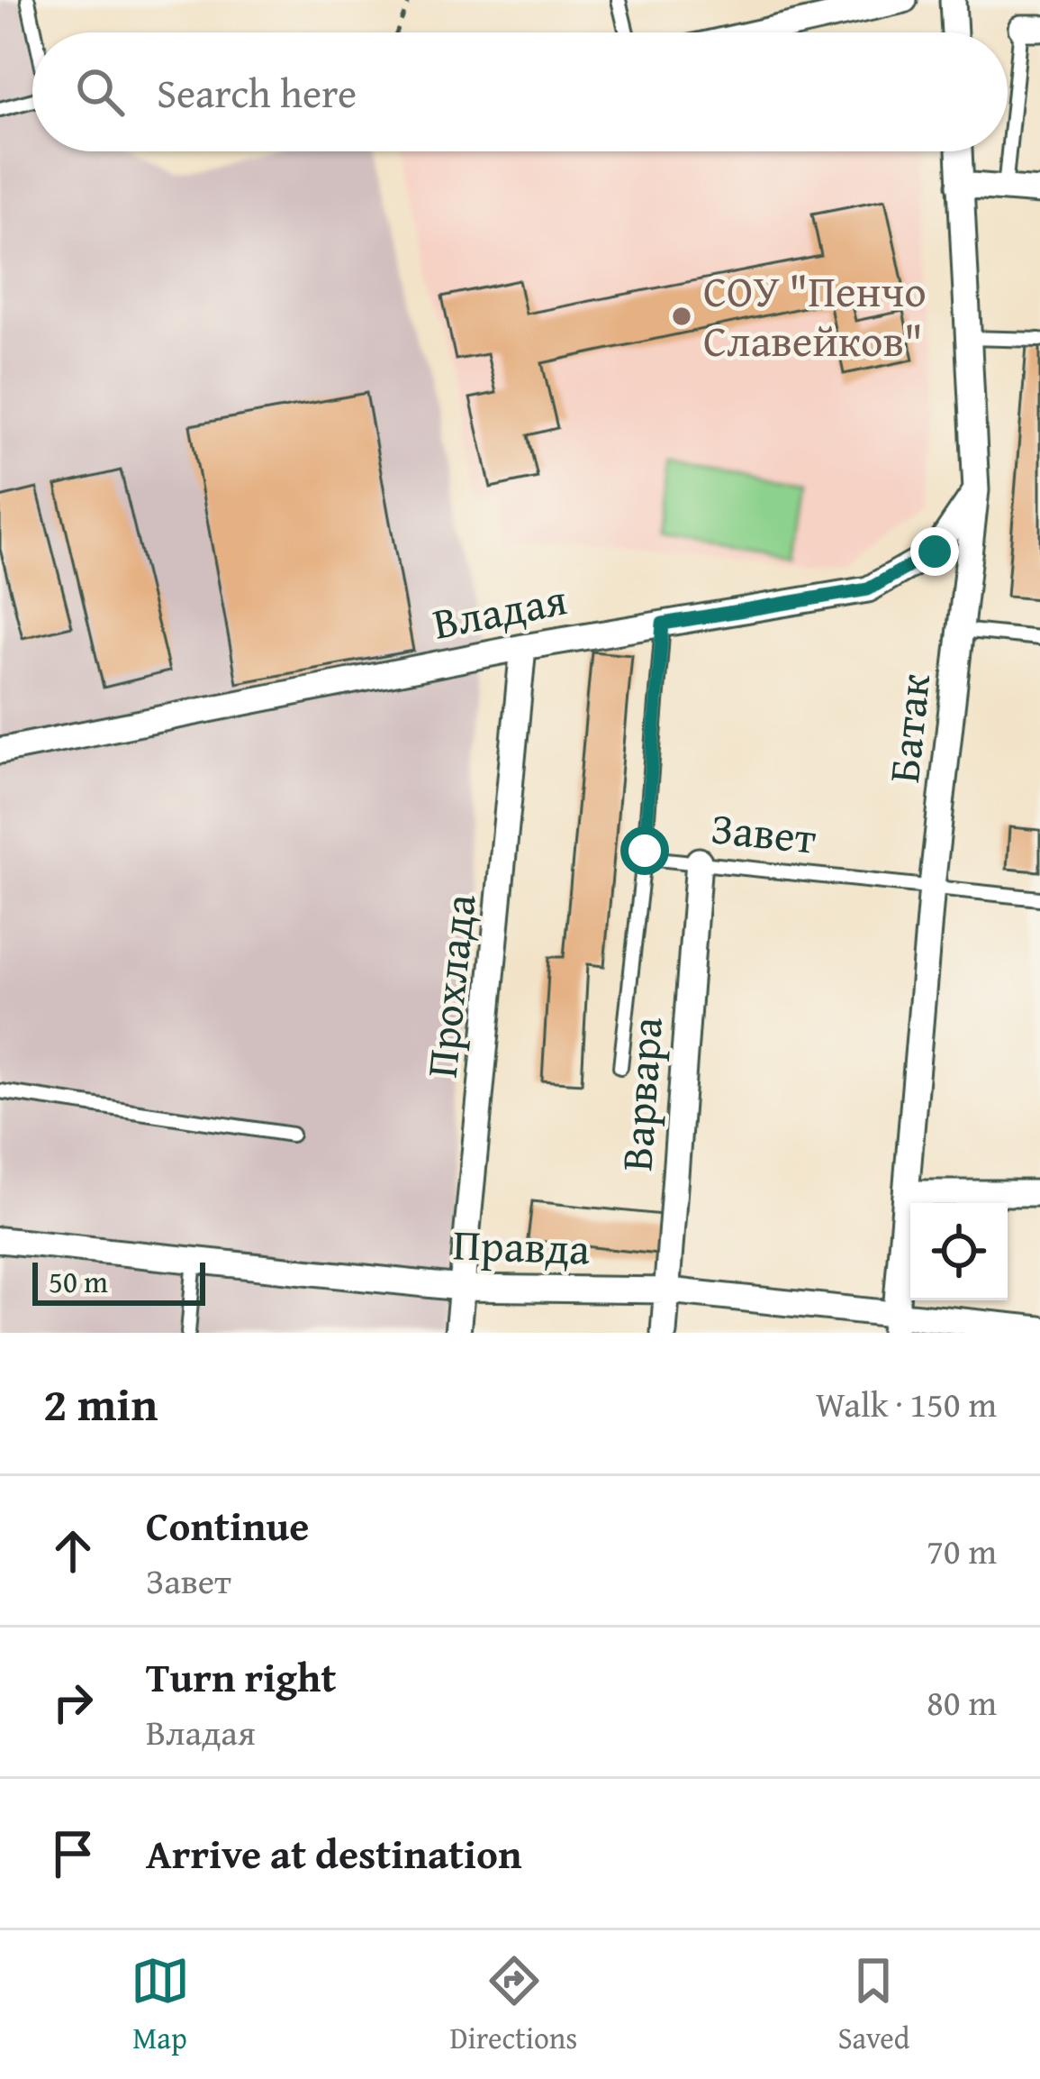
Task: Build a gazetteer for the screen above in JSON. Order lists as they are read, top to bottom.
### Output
{
  "streets": {
    "street": [
      "Владая",
      "Батак",
      "Прохлада",
      "Варвара",
      "Правда"
    ],
    "lane": ["Завет"]
  },
  "crossings": [
    ["Владая", "Батак"],
    ["Владая", "Завет"],
    ["Владая", "Прохлада"],
    ["Батак", "Завет"],
    ["Батак", "Правда"],
    ["Завет", "Варвара"],
    ["Прохлада", "Правда"],
    ["Варвара", "Правда"]
  ],
  "places": ["СОУ \"Пенчо Славейков\""],
  "scale_bar": "50 m",
  "page": {
    "search": "Search here",
    "scale": "50 m",
    "heading": ["2 min", "Walk · 150 m"],
    "list": [
      ["Continue", "Завет", "70 m"],
      ["Turn right", "Владая", "80 m"],
      "Arrive at destination"
    ],
    "nav": ["Map", "Directions", "Saved"]
  }
}
